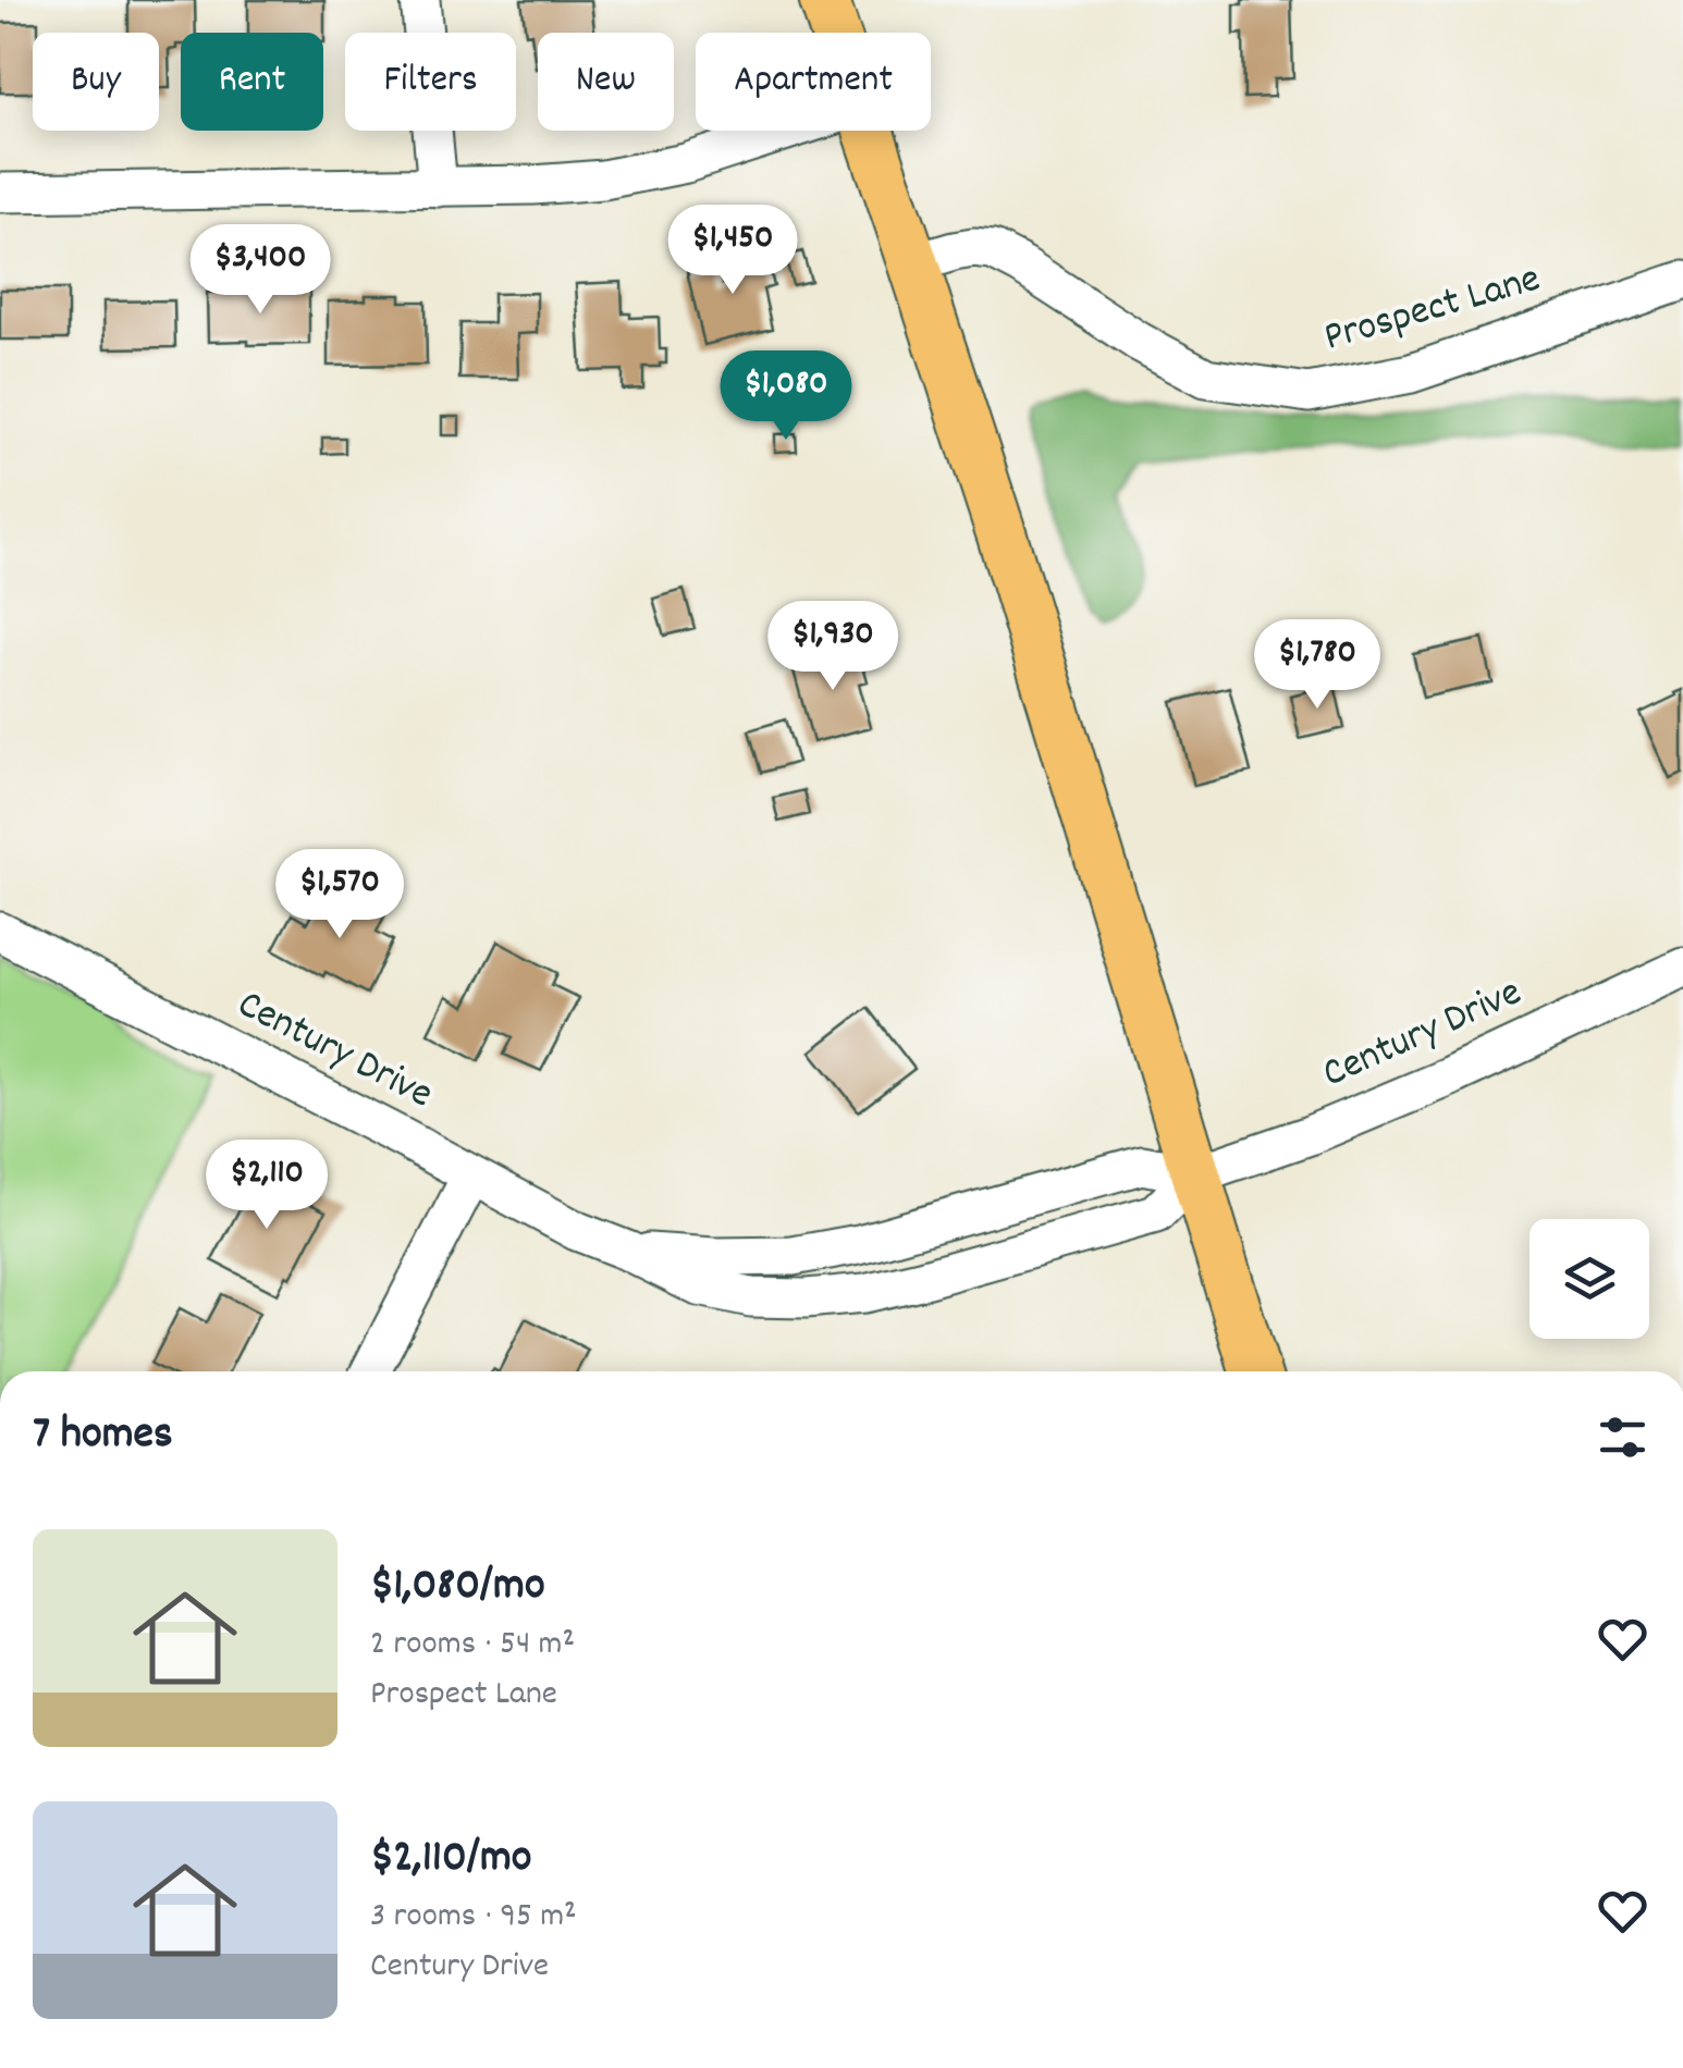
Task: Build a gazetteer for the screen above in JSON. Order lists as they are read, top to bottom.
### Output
{
  "streets": {
    "street": ["Prospect Lane", "Century Drive"]
  },
  "page": {
    "chip": [
      "Buy",
      "Rent",
      "Filters",
      "New",
      "Apartment"
    ],
    "price": [
      "$1,450",
      "$3,400",
      "$1,080",
      "$1,930",
      "$1,780",
      "$1,570",
      "$2,110"
    ],
    "heading": "7 homes",
    "list": [
      {
        "name": "$1,080/mo",
        "note": "2 rooms · 54 m² · Prospect Lane"
      },
      {
        "name": "$2,110/mo",
        "note": "3 rooms · 95 m² · Century Drive"
      }
    ]
  }
}
